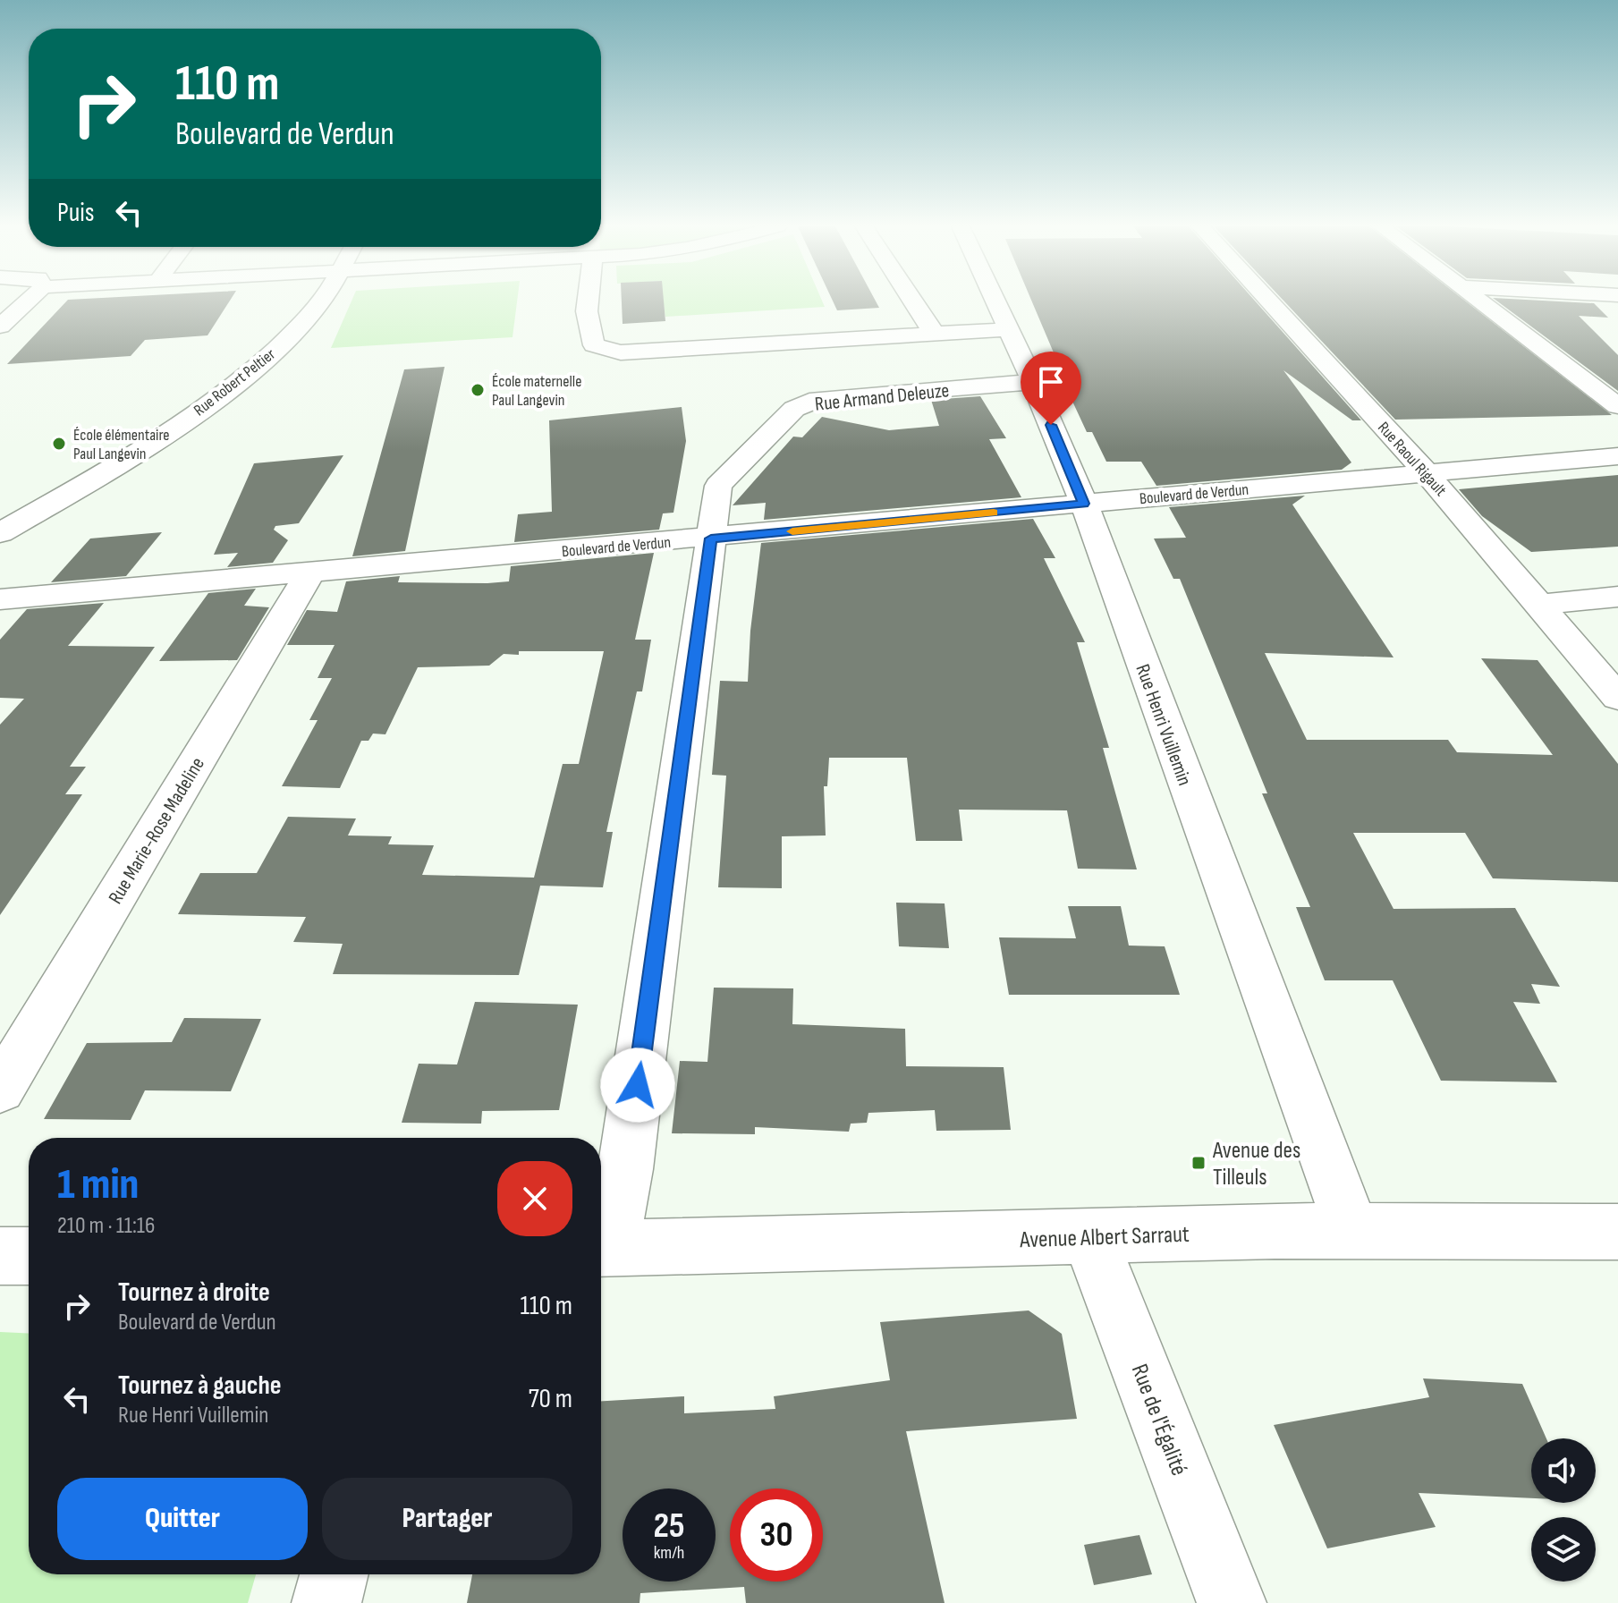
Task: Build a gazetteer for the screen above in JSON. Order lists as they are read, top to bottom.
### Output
{
  "streets": {
    "street": [
      "Rue Robert Peltier",
      "Rue Armand Deleuze",
      "Rue Raoul Rigault",
      "Boulevard de Verdun",
      "Rue Henri Vuillemin",
      "Rue Marie-Rose Madeline",
      "Avenue Albert Sarraut",
      "Rue de l'Égalité"
    ]
  },
  "crossings": [
    ["Rue Armand Deleuze", "Boulevard de Verdun"],
    ["Rue Armand Deleuze", "Rue Henri Vuillemin"],
    ["Rue Armand Deleuze", "Avenue Albert Sarraut"],
    ["Rue Raoul Rigault", "Boulevard de Verdun"],
    ["Boulevard de Verdun", "Rue Henri Vuillemin"],
    ["Boulevard de Verdun", "Rue Marie-Rose Madeline"],
    ["Rue Henri Vuillemin", "Avenue Albert Sarraut"],
    ["Avenue Albert Sarraut", "Rue de l'Égalité"]
  ],
  "places": {
    "other": ["École maternelle Paul Langevin", "École élémentaire Paul Langevin"],
    "transit": ["Avenue des Tilleuls"]
  },
  "page": {
    "turn": ["110 m", "Boulevard de Verdun"],
    "then": "Puis",
    "heading": ["1 min", "210 m · 11:16"],
    "list": [
      {
        "name": "Tournez à droite",
        "note": "Boulevard de Verdun",
        "value": "110 m"
      },
      {
        "name": "Tournez à gauche",
        "note": "Rue Henri Vuillemin",
        "value": "70 m"
      }
    ],
    "buttons": ["Quitter", "Partager"],
    "speed": "25 km/h",
    "limit": "30"
  }
}
